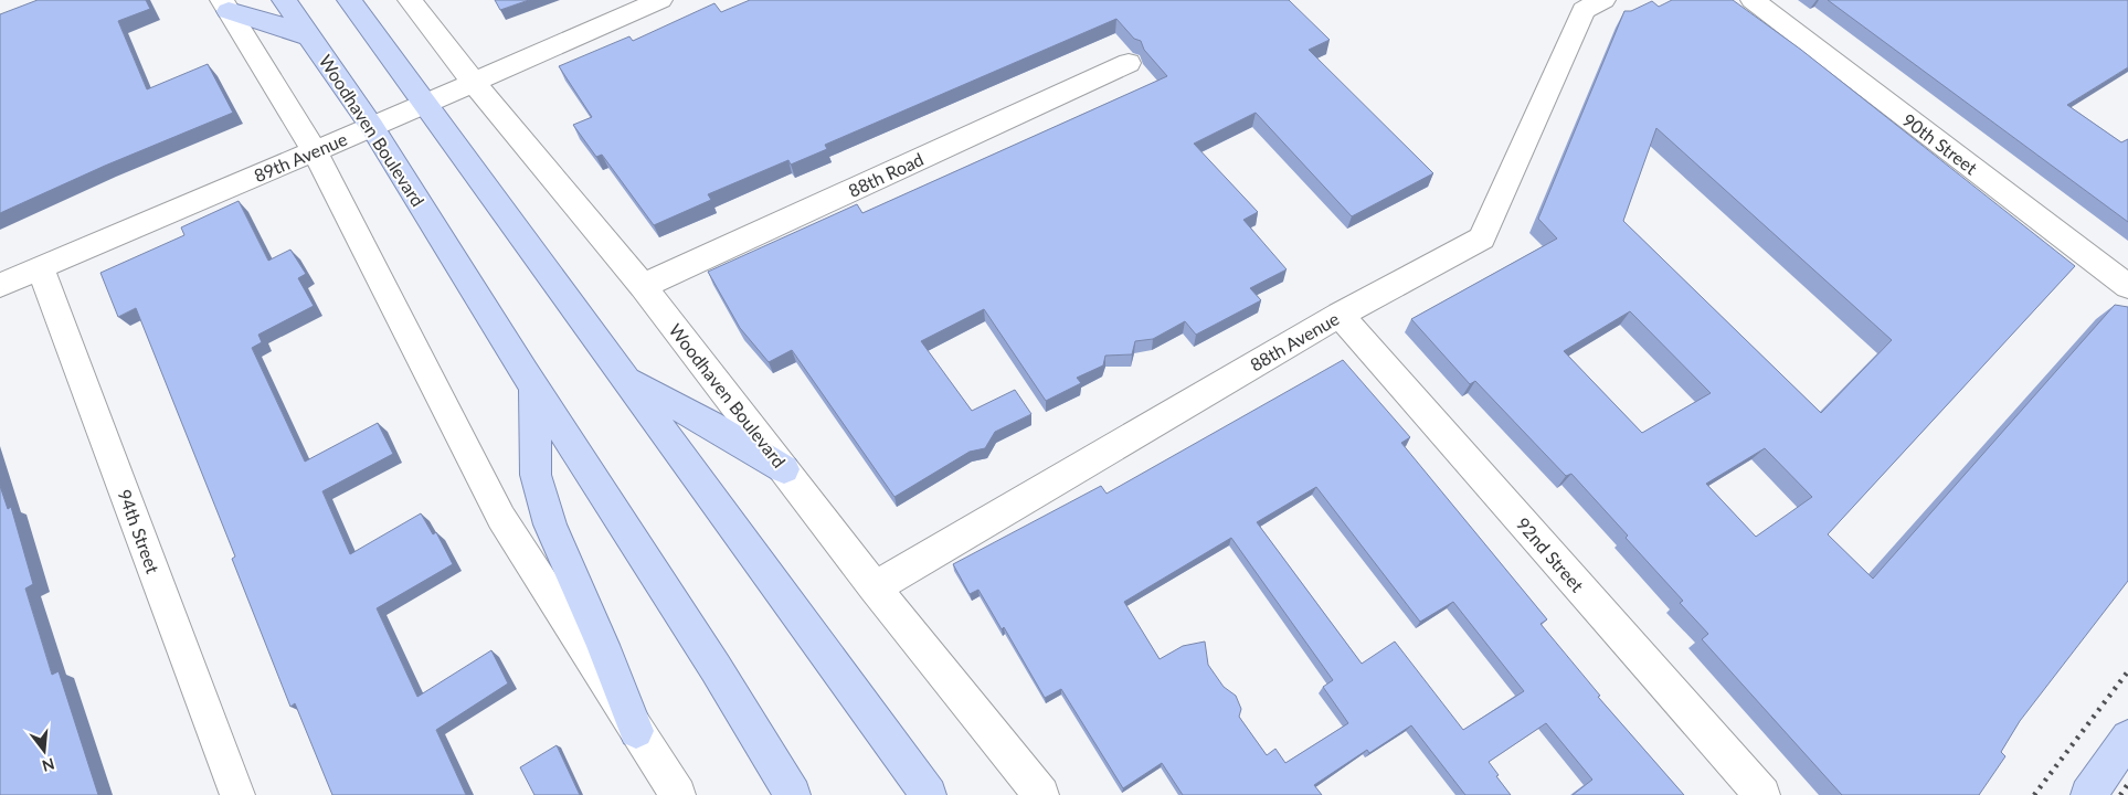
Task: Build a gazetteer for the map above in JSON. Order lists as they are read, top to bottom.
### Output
{
  "streets": {
    "main road": ["Woodhaven Boulevard"],
    "street": [
      "90th Street",
      "89th Avenue",
      "88th Road",
      "88th Avenue",
      "94th Street",
      "92nd Street"
    ]
  },
  "crossings": [
    ["Woodhaven Boulevard", "89th Avenue"],
    ["Woodhaven Boulevard", "88th Road"],
    ["Woodhaven Boulevard", "88th Avenue"],
    ["89th Avenue", "94th Street"],
    ["88th Avenue", "92nd Street"]
  ],
  "north": "bottom"
}
